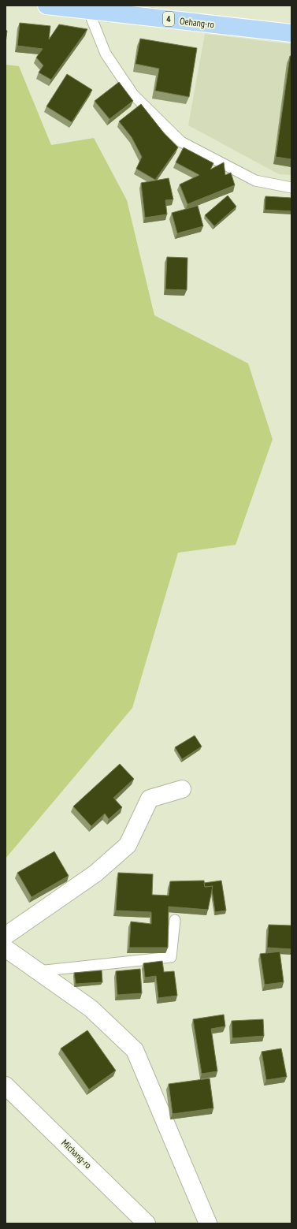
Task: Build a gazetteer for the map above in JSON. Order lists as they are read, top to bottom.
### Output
{
  "streets": {
    "main road": ["4", "Oehang-ro"],
    "street": ["Michang-ro"]
  }
}
